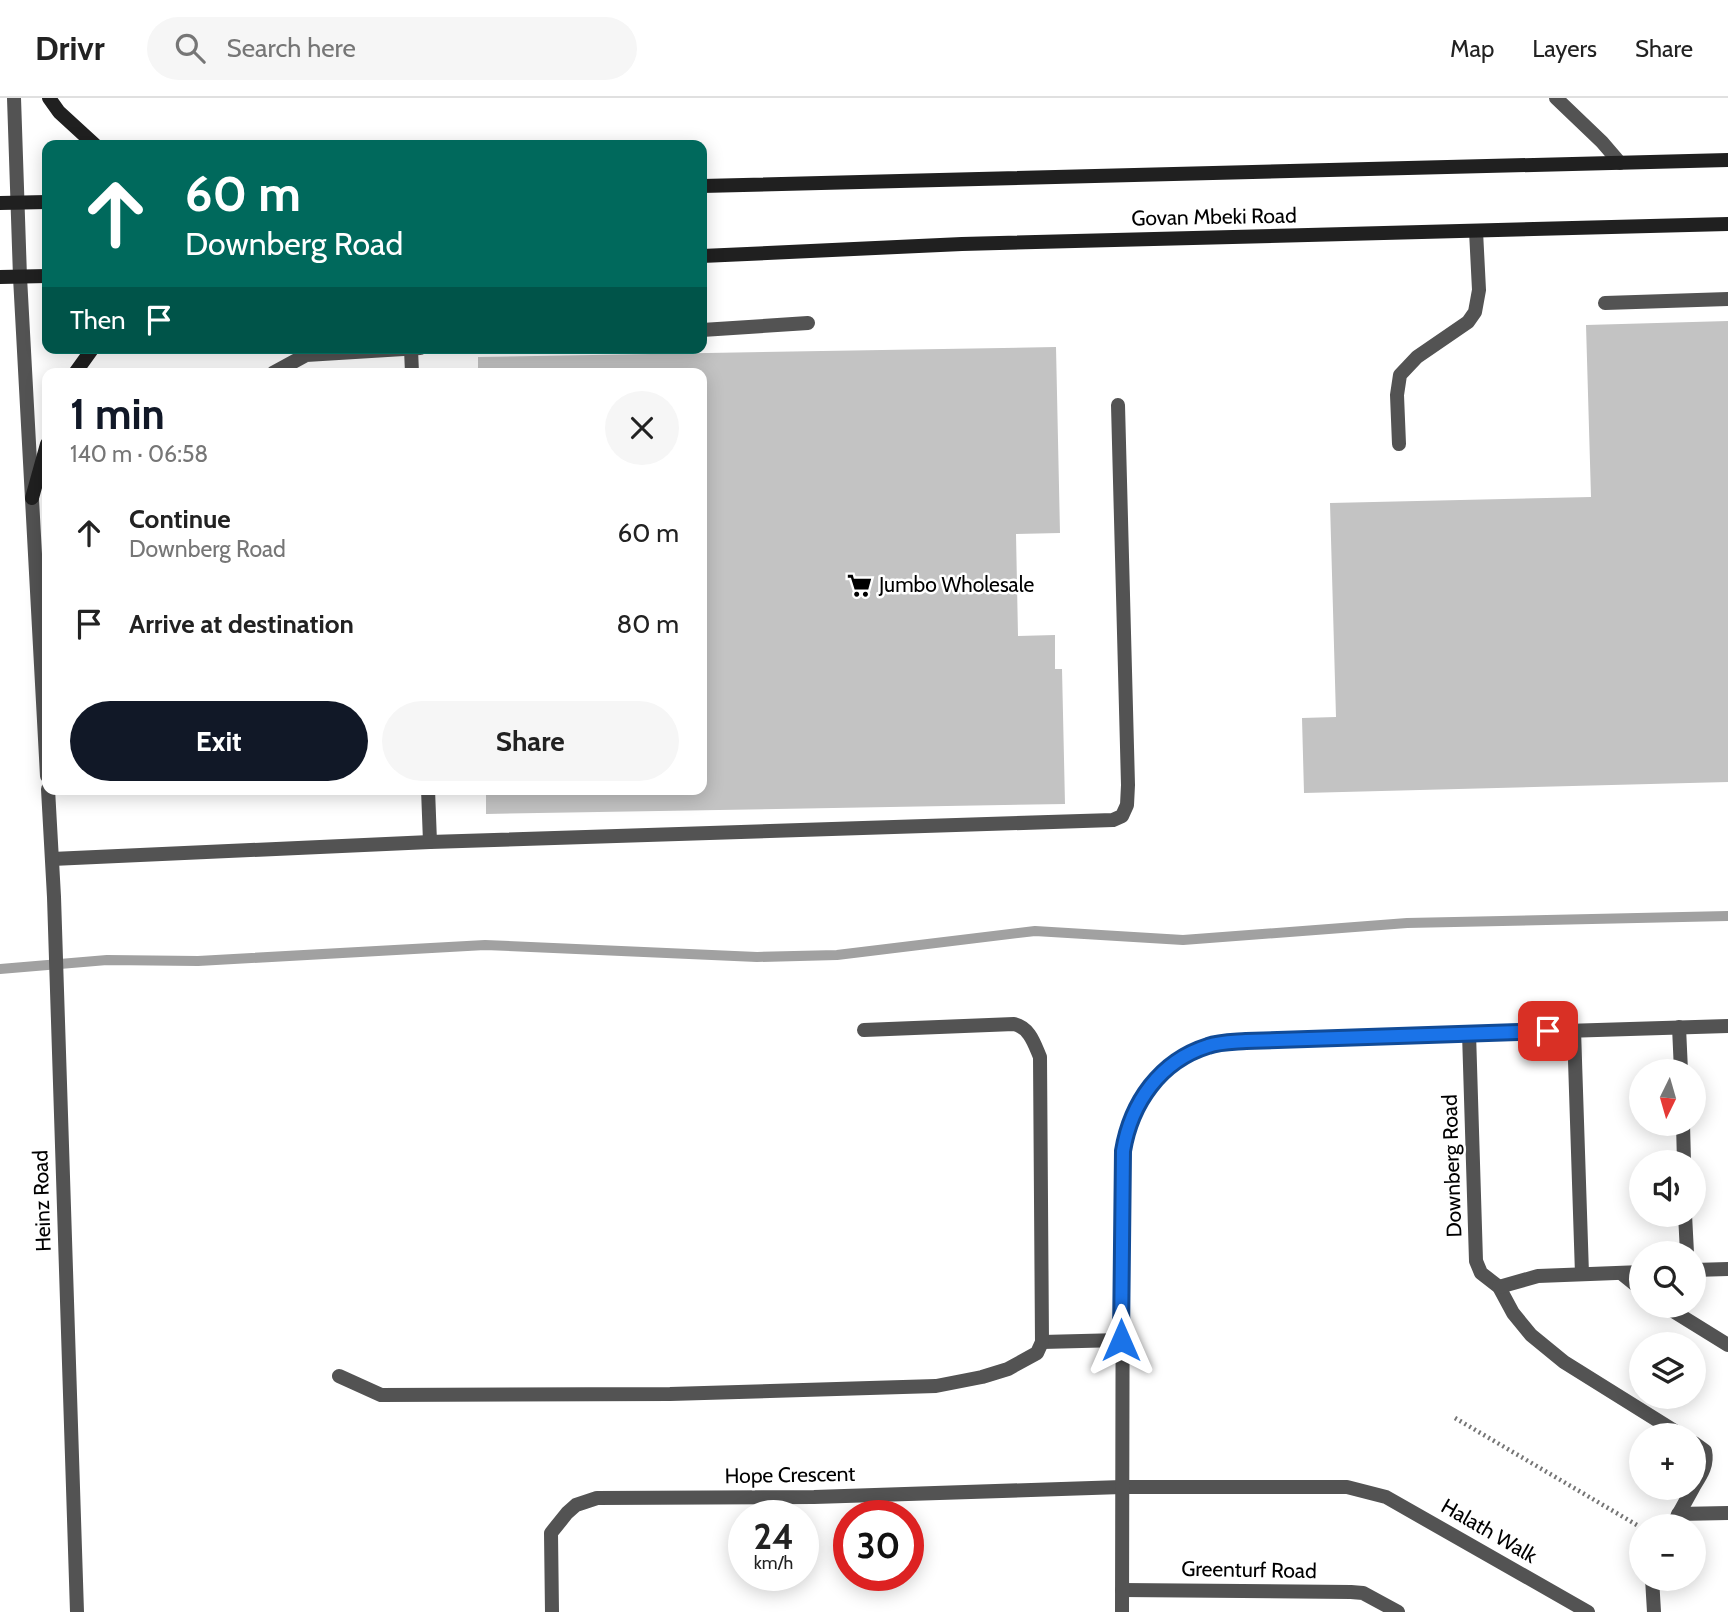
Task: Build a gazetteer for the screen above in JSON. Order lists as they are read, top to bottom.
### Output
{
  "streets": {
    "main road": ["Govan Mbeki Road"],
    "street": [
      "Downberg Road",
      "Heinz Road",
      "Hope Crescent",
      "Halath Walk",
      "Greenturf Road"
    ]
  },
  "crossings": [
    ["Hope Crescent", "Halath Walk"]
  ],
  "places": {
    "supermarket": ["Jumbo Wholesale"]
  },
  "north": "bottom",
  "page": {
    "header": "Drivr",
    "search": "Search here",
    "nav": ["Map", "Layers", "Share"],
    "turn": ["60 m", "Downberg Road"],
    "then": "Then",
    "heading": ["1 min", "140 m · 06:58"],
    "list": [
      {
        "name": "Continue",
        "note": "Downberg Road",
        "value": "60 m"
      },
      {
        "name": "Arrive at destination",
        "value": "80 m"
      }
    ],
    "buttons": ["Exit", "Share"],
    "map_buttons": ["+", "−"],
    "speed": "24 km/h",
    "limit": "30"
  }
}
